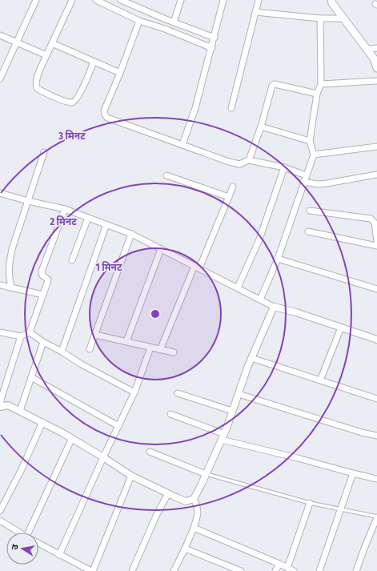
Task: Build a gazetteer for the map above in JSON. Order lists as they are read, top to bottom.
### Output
{
  "north": "left",
  "rings": ["3 मिनट", "2 मिनट", "1 मिनट"]
}
